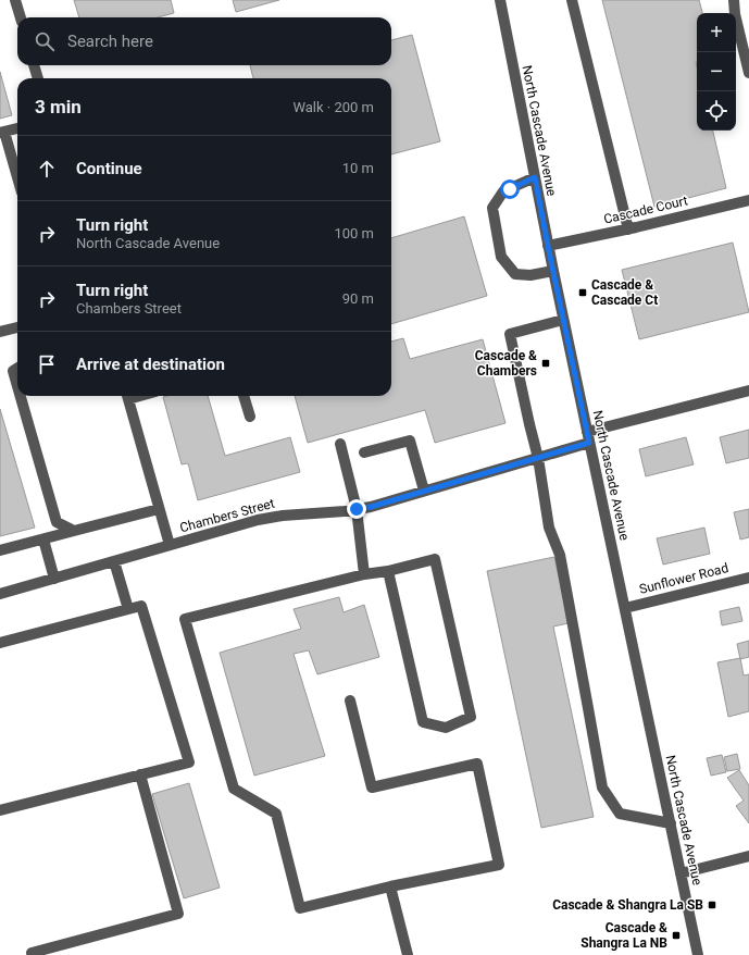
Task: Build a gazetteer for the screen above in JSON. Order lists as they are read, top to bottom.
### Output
{
  "streets": {
    "street": [
      "North Cascade Avenue",
      "Cascade Court",
      "Chambers Street",
      "Sunflower Road"
    ]
  },
  "crossings": [
    ["North Cascade Avenue", "Cascade Court"],
    ["North Cascade Avenue", "Chambers Street"],
    ["North Cascade Avenue", "Sunflower Road"]
  ],
  "places": {
    "transit": [
      "Cascade & Cascade Ct",
      "Cascade & Chambers",
      "Cascade & Shangra La SB",
      "Cascade & Shangra La NB"
    ]
  },
  "page": {
    "map_buttons": ["+", "−"],
    "search": "Search here",
    "heading": ["3 min", "Walk · 200 m"],
    "list": [
      ["Continue", "10 m"],
      ["Turn right", "North Cascade Avenue", "100 m"],
      ["Turn right", "Chambers Street", "90 m"],
      "Arrive at destination"
    ]
  }
}
